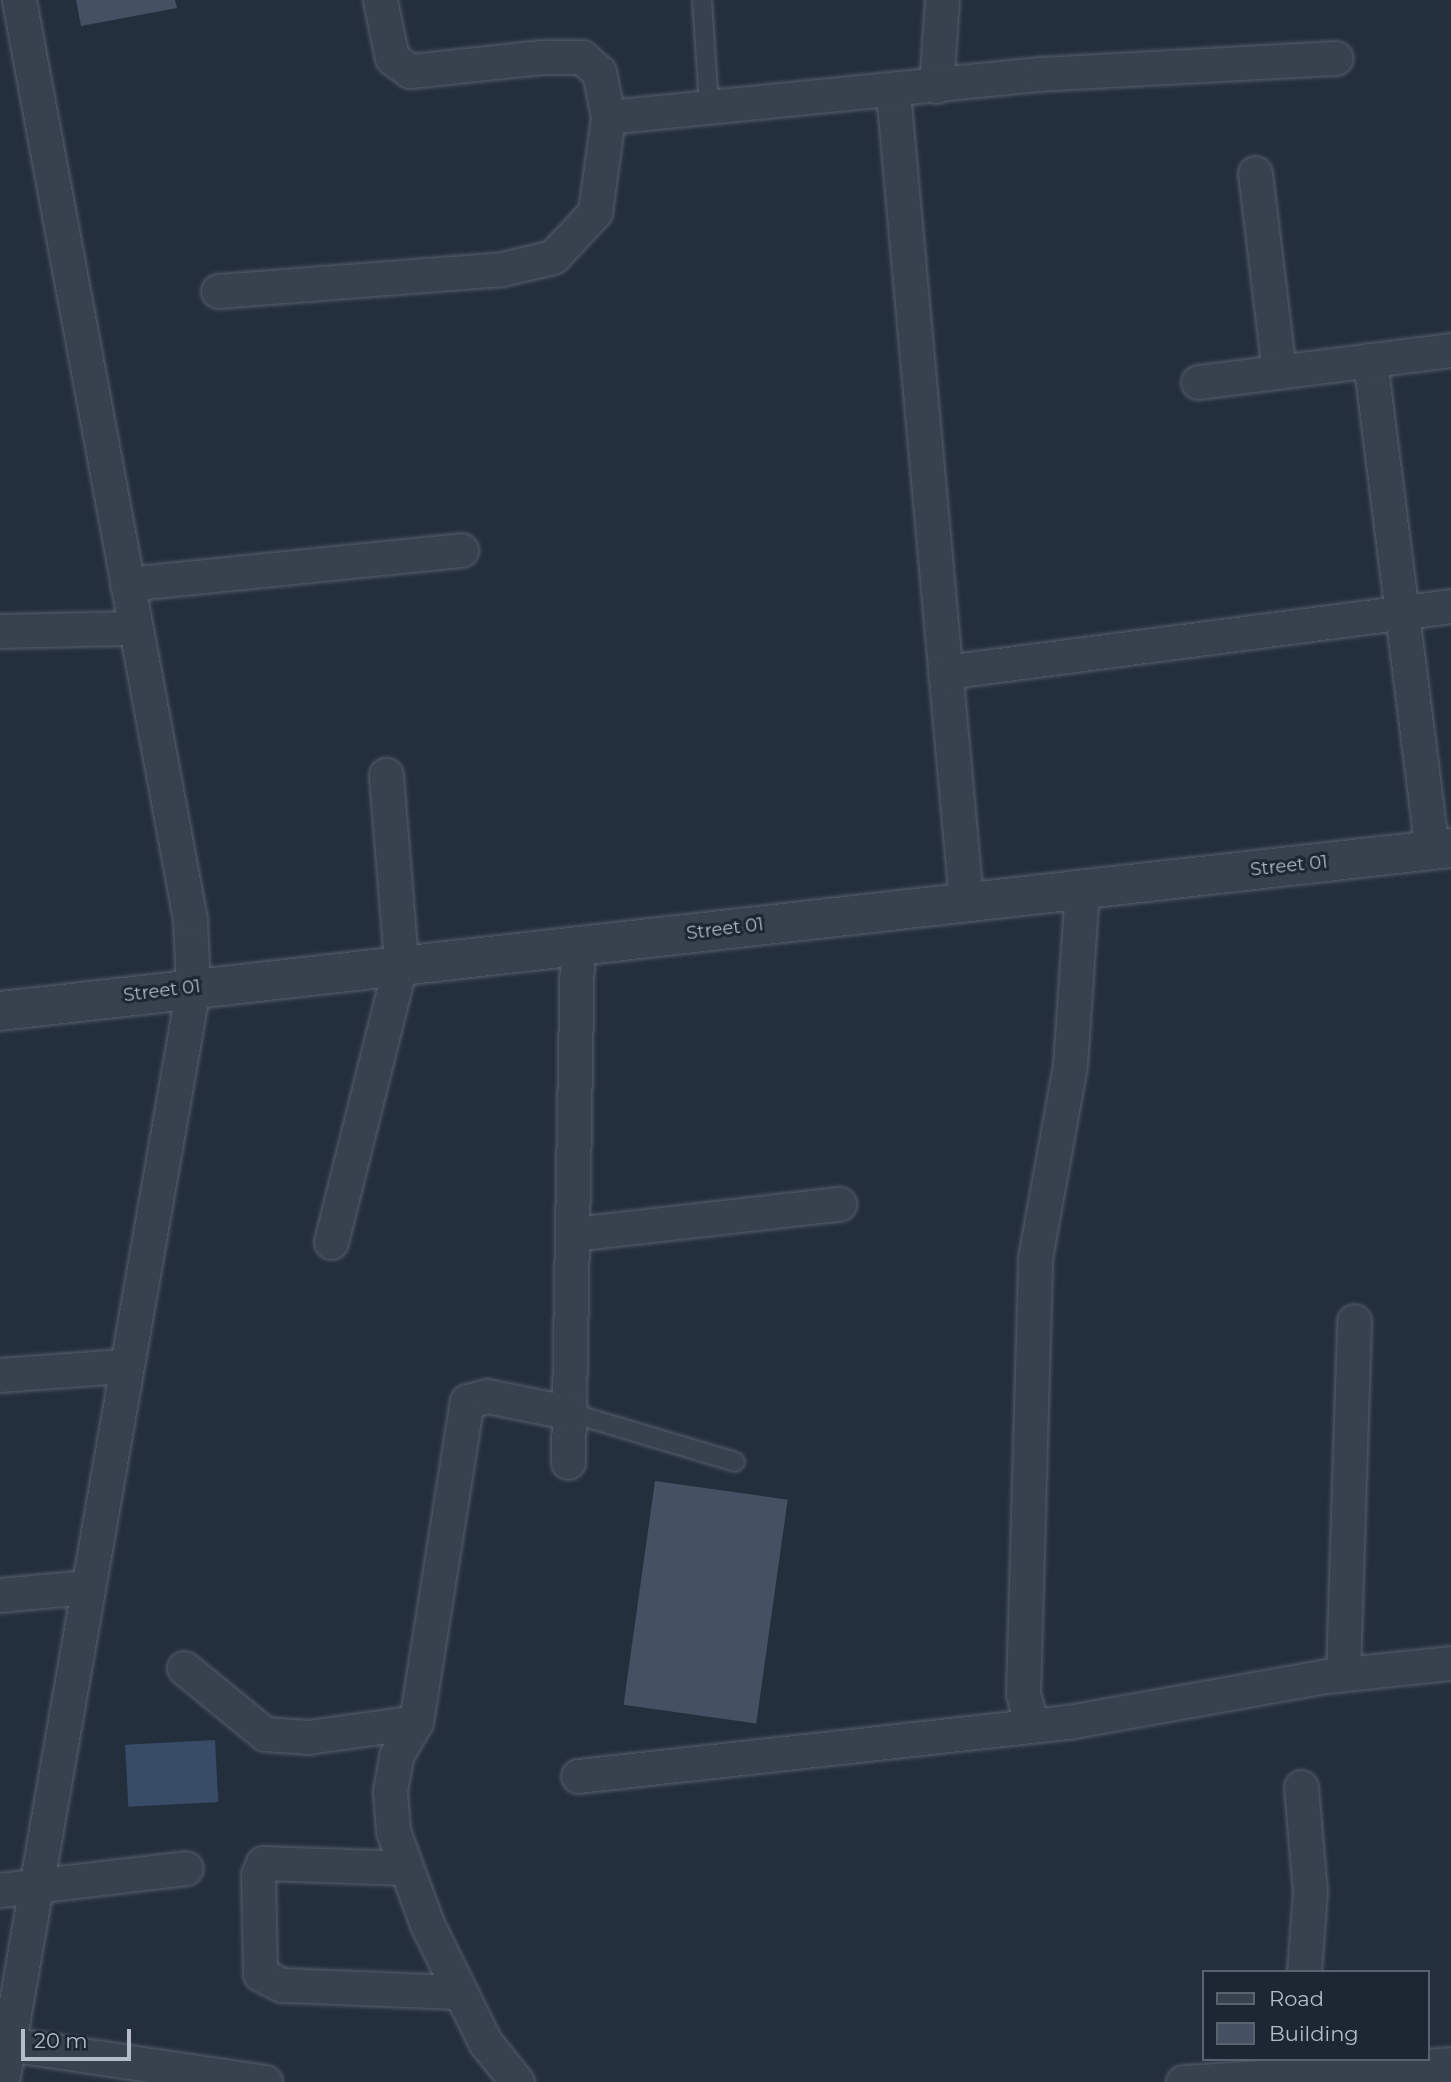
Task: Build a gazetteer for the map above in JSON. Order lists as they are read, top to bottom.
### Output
{
  "streets": {
    "street": ["Street 01"]
  },
  "legend": ["Road", "Building"],
  "scale_bar": "20 m"
}
